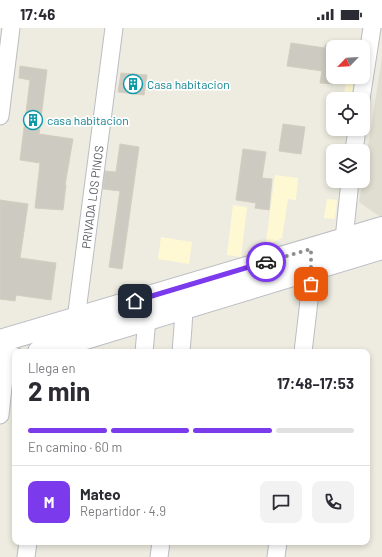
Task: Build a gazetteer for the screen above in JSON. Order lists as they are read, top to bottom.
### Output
{
  "streets": {
    "street": ["PRIVADA LOS PINOS"]
  },
  "places": {
    "building": ["Casa habitacion", "casa habitacion"]
  },
  "north": "bottom left",
  "page": {
    "status": "17:46",
    "heading": ["2 min", "Llega en", "17:48–17:53"],
    "panel": ["Mateo", "Repartidor · 4.9"],
    "bar": "En camino · 60 m",
    "round": "M"
  }
}
